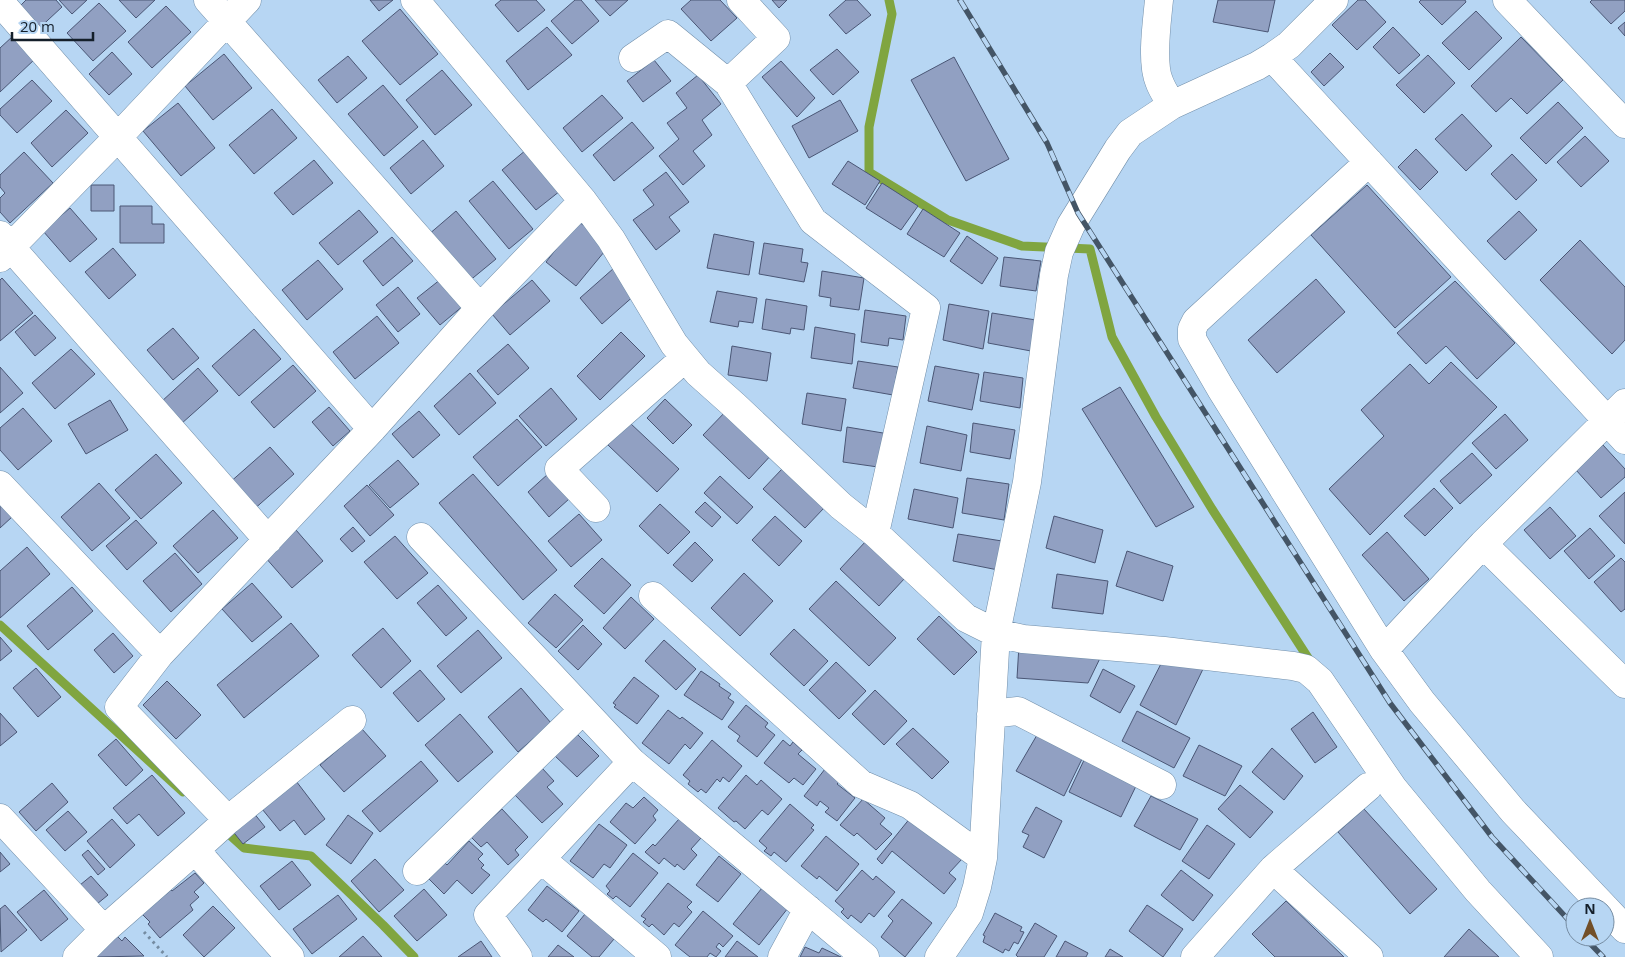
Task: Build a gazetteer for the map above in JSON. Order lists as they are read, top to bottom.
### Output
{
  "scale_bar": "20 m",
  "north": "top"
}
